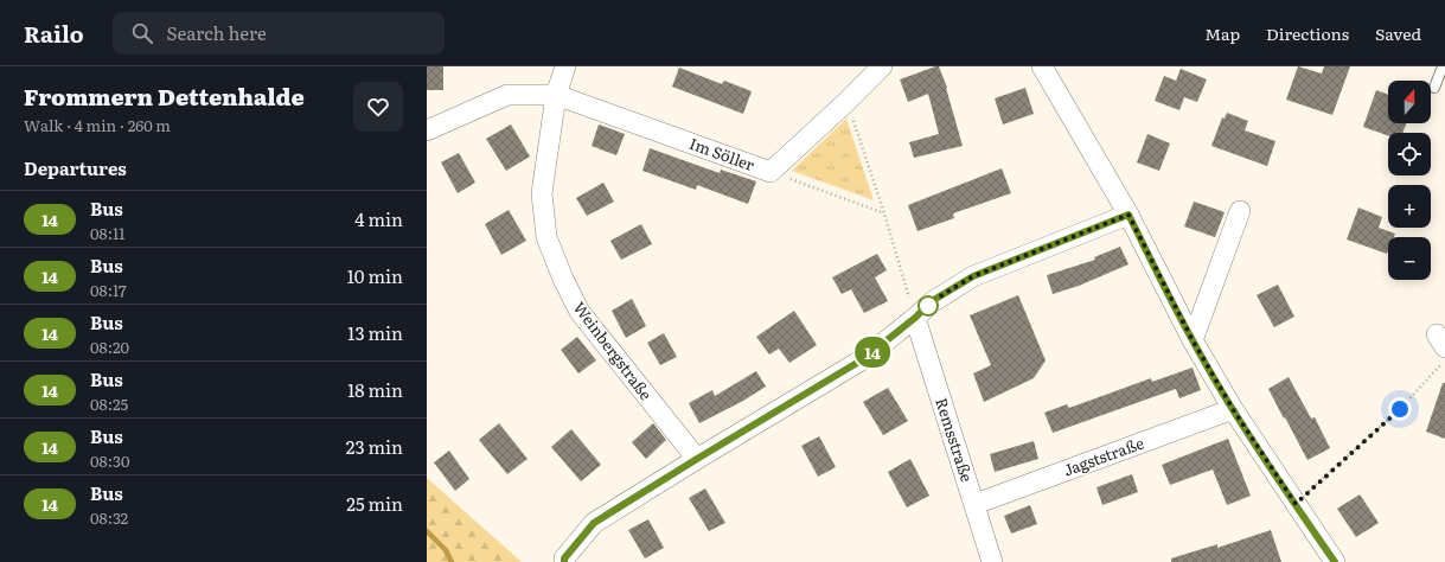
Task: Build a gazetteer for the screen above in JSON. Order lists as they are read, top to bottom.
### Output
{
  "streets": {
    "street": [
      "Im Söller",
      "Weinbergstraße",
      "Remsstraße",
      "Jagststraße"
    ]
  },
  "crossings": [
    ["Im Söller", "Weinbergstraße"],
    ["Remsstraße", "Jagststraße"]
  ],
  "lines": ["bus line 14"],
  "north": "top",
  "page": {
    "header": "Railo",
    "search": "Search here",
    "nav": ["Map", "Directions", "Saved"],
    "heading": [
      ["Frommern Dettenhalde", "Walk · 4 min · 260 m"],
      "Departures"
    ],
    "on_map": "14",
    "map_buttons": ["+", "−"],
    "list": [
      {
        "mark": "14",
        "name": "Bus",
        "note": "08:11",
        "value": "4 min"
      },
      {
        "mark": "14",
        "name": "Bus",
        "note": "08:17",
        "value": "10 min"
      },
      {
        "mark": "14",
        "name": "Bus",
        "note": "08:20",
        "value": "13 min"
      },
      {
        "mark": "14",
        "name": "Bus",
        "note": "08:25",
        "value": "18 min"
      },
      {
        "mark": "14",
        "name": "Bus",
        "note": "08:30",
        "value": "23 min"
      },
      {
        "mark": "14",
        "name": "Bus",
        "note": "08:32",
        "value": "25 min"
      }
    ]
  }
}
